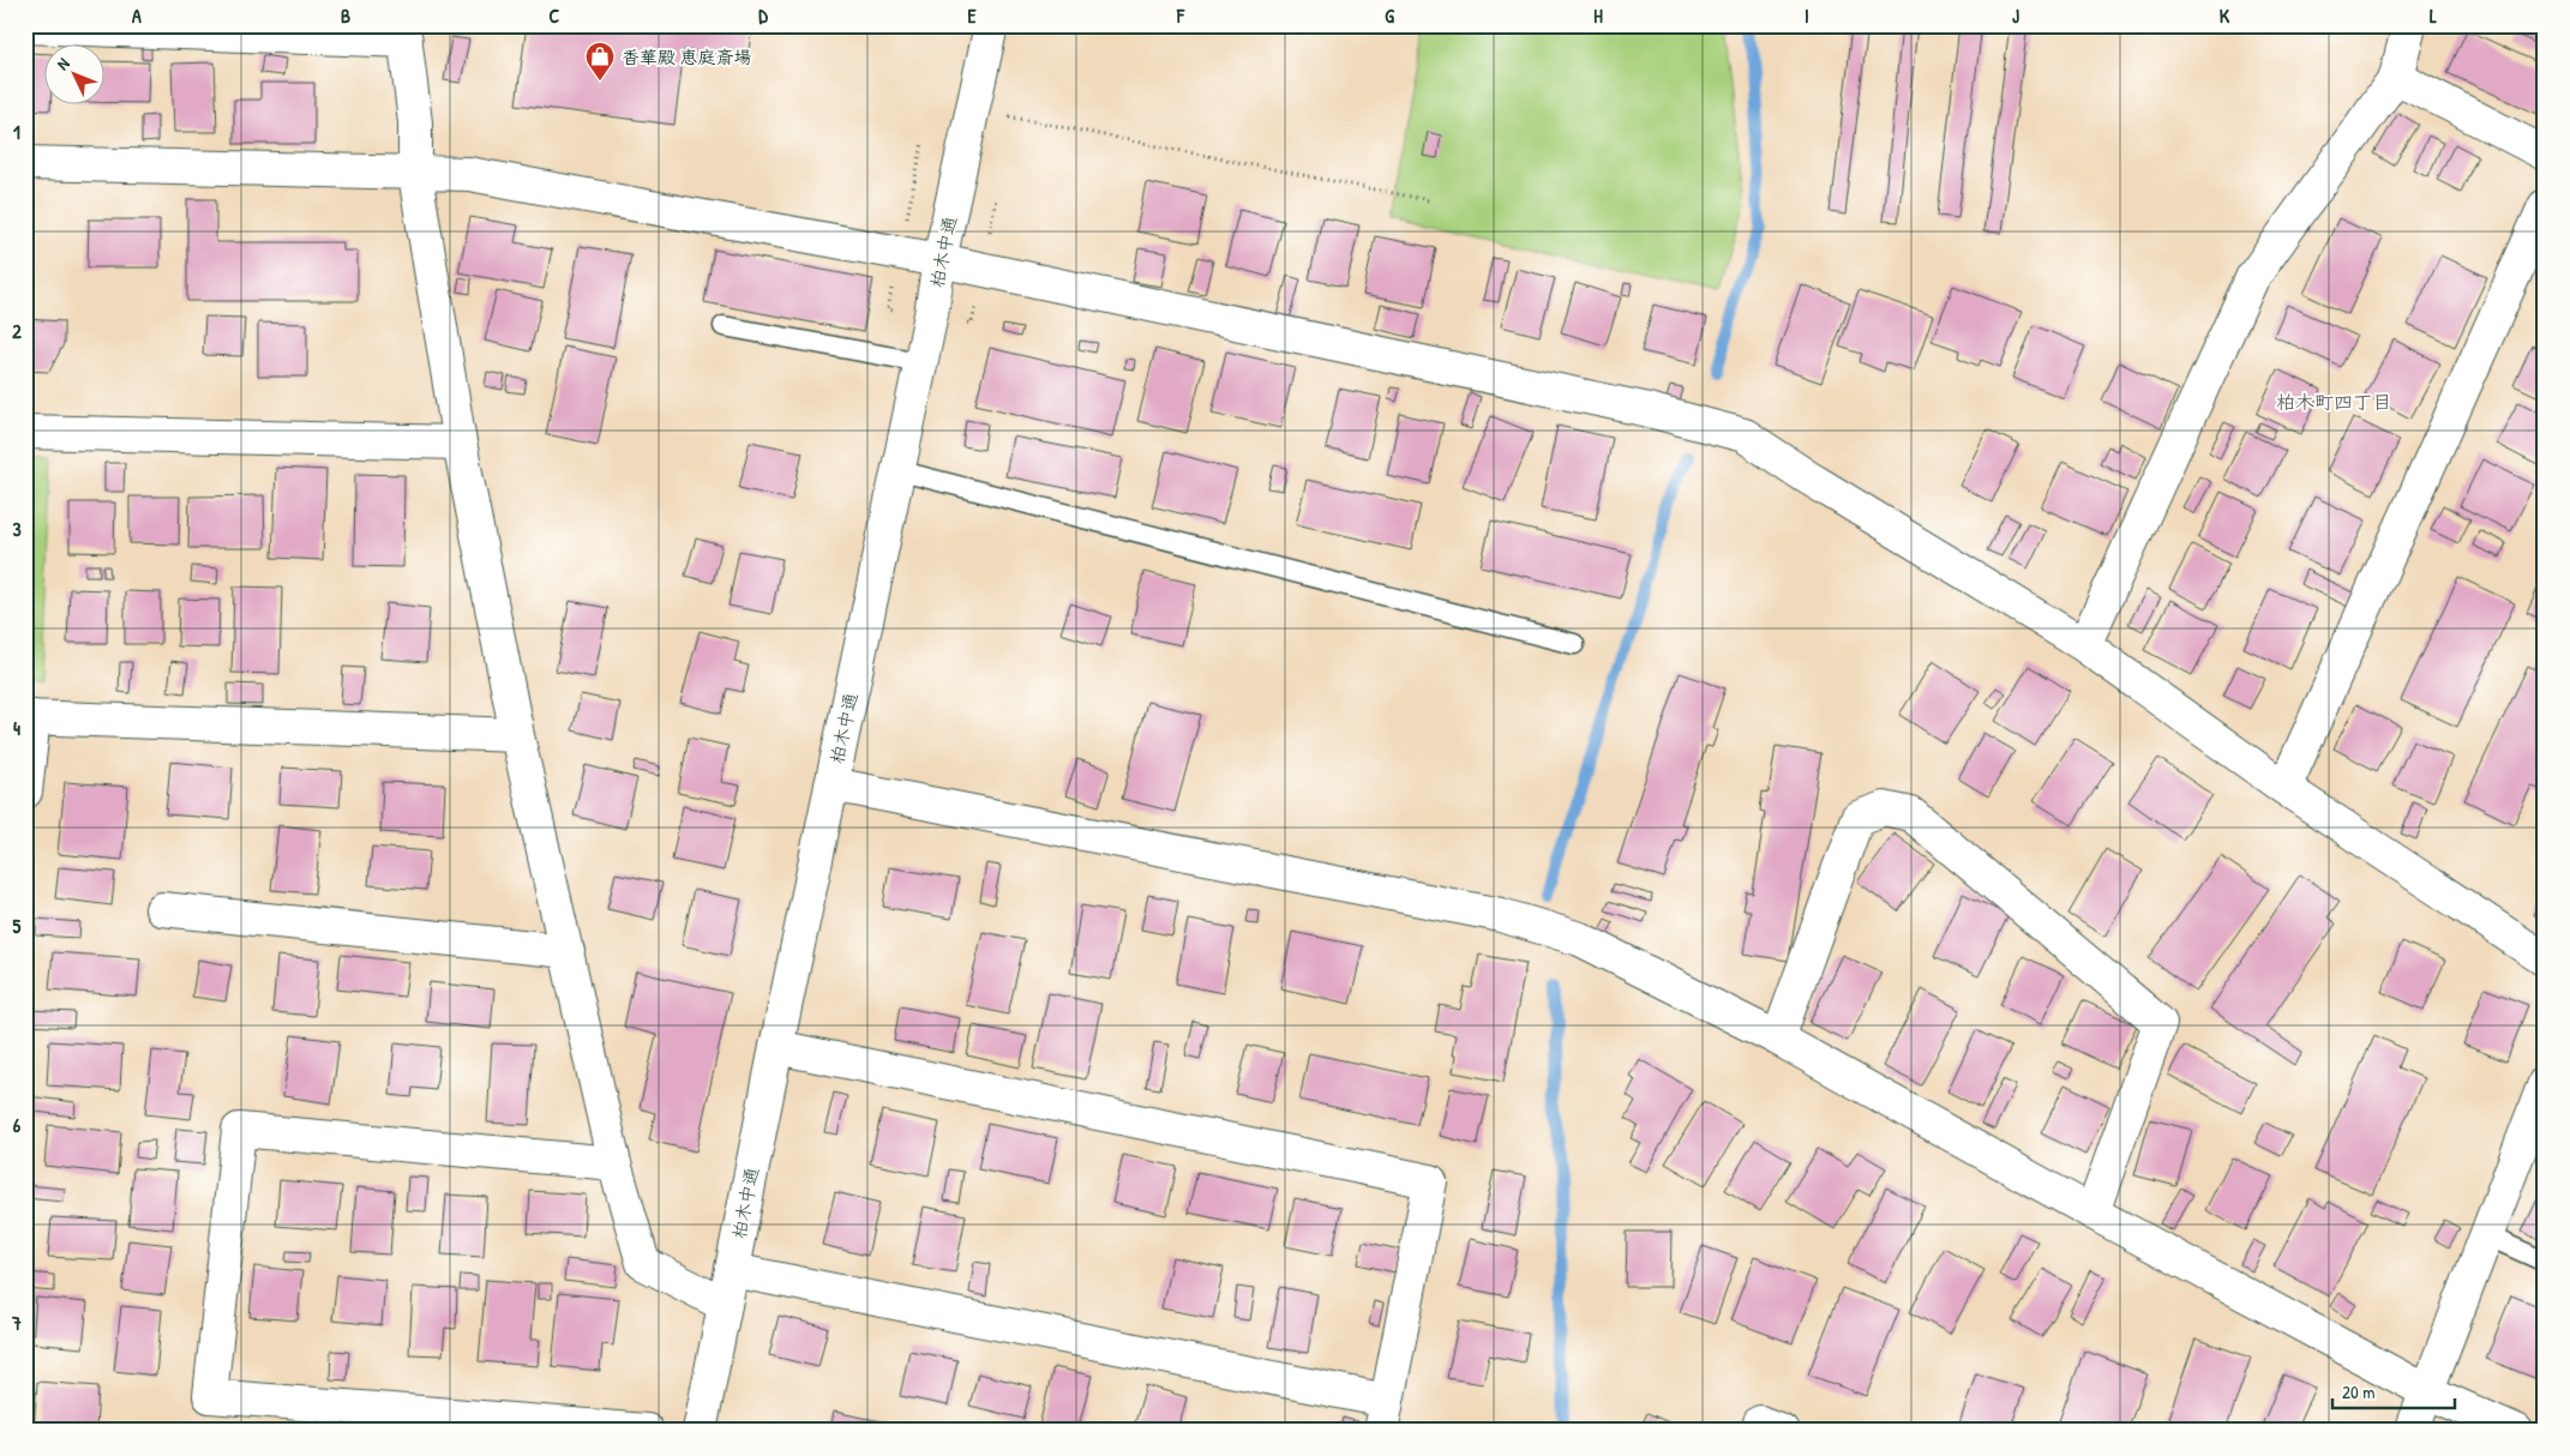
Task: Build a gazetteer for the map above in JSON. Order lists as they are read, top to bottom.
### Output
{
  "streets": {
    "street": ["柏木中通"]
  },
  "districts": ["柏木町四丁目"],
  "places": {
    "shop": ["香華殿 恵庭斎場"]
  },
  "scale_bar": "20 m",
  "north": "top left",
  "grid": {
    "columns": [
      "A",
      "B",
      "C",
      "D",
      "E",
      "F",
      "G",
      "H",
      "I",
      "J",
      "K",
      "L"
    ],
    "rows": [
      "1",
      "2",
      "3",
      "4",
      "5",
      "6",
      "7"
    ]
  }
}
